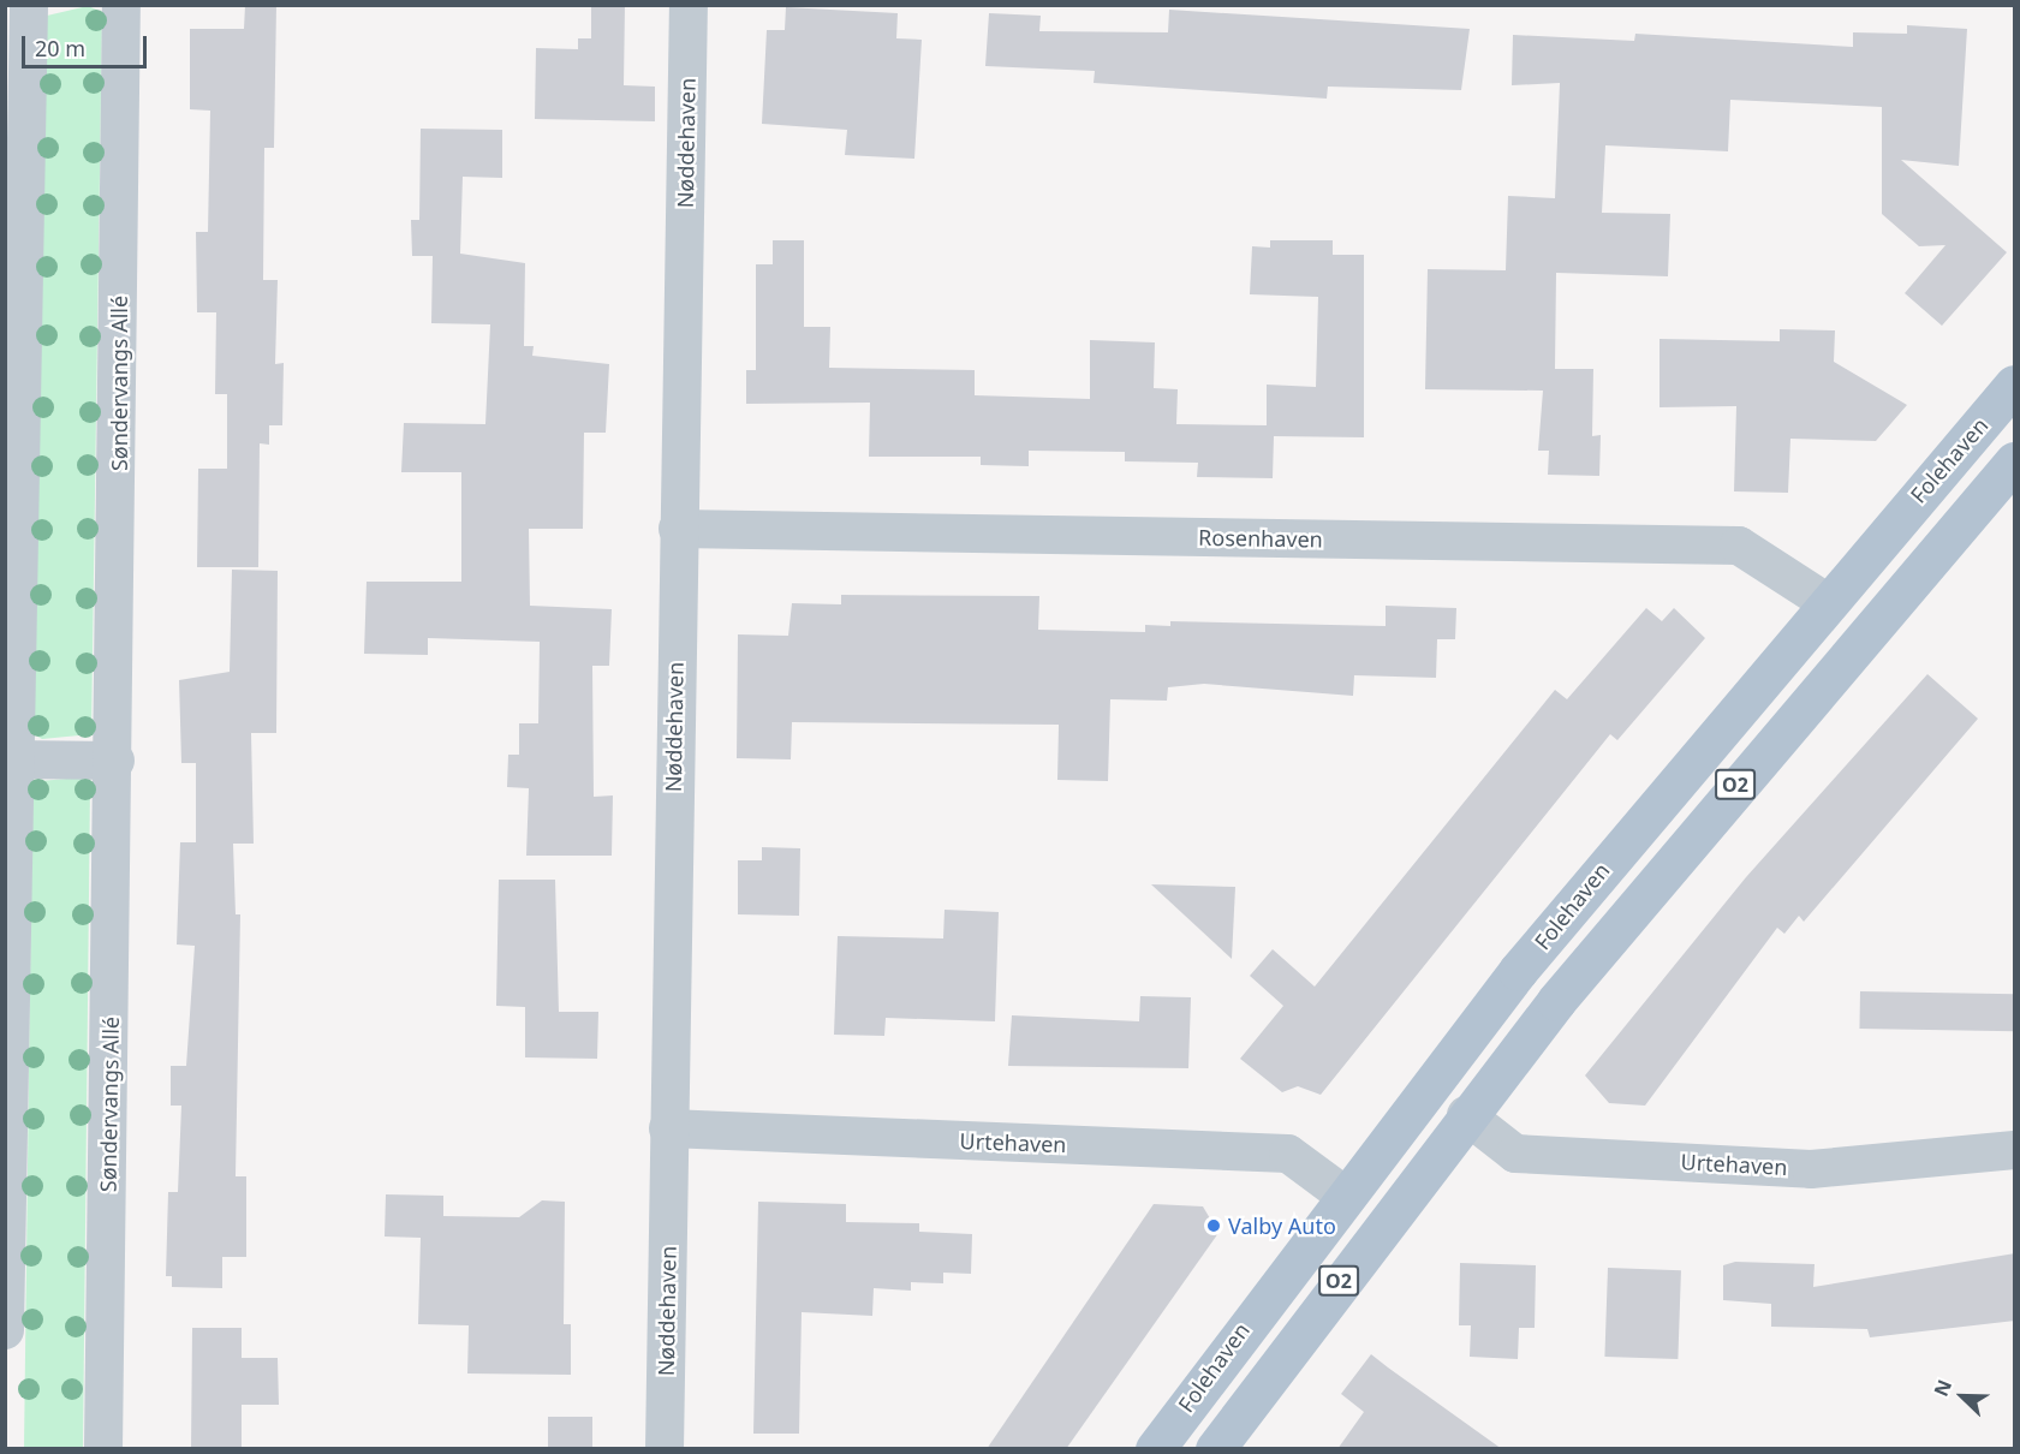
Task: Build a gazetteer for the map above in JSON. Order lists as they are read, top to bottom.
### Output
{
  "streets": {
    "main road": ["Folehaven", "O2"],
    "street": [
      "Nøddehaven",
      "Søndervangs Allé",
      "Rosenhaven",
      "Urtehaven"
    ]
  },
  "crossings": [
    ["Nøddehaven", "Rosenhaven"],
    ["Nøddehaven", "Urtehaven"],
    ["Folehaven", "Rosenhaven"],
    ["Folehaven", "Urtehaven"],
    ["O2", "Urtehaven"]
  ],
  "places": ["Valby Auto"],
  "scale_bar": "20 m",
  "north": "top left"
}
